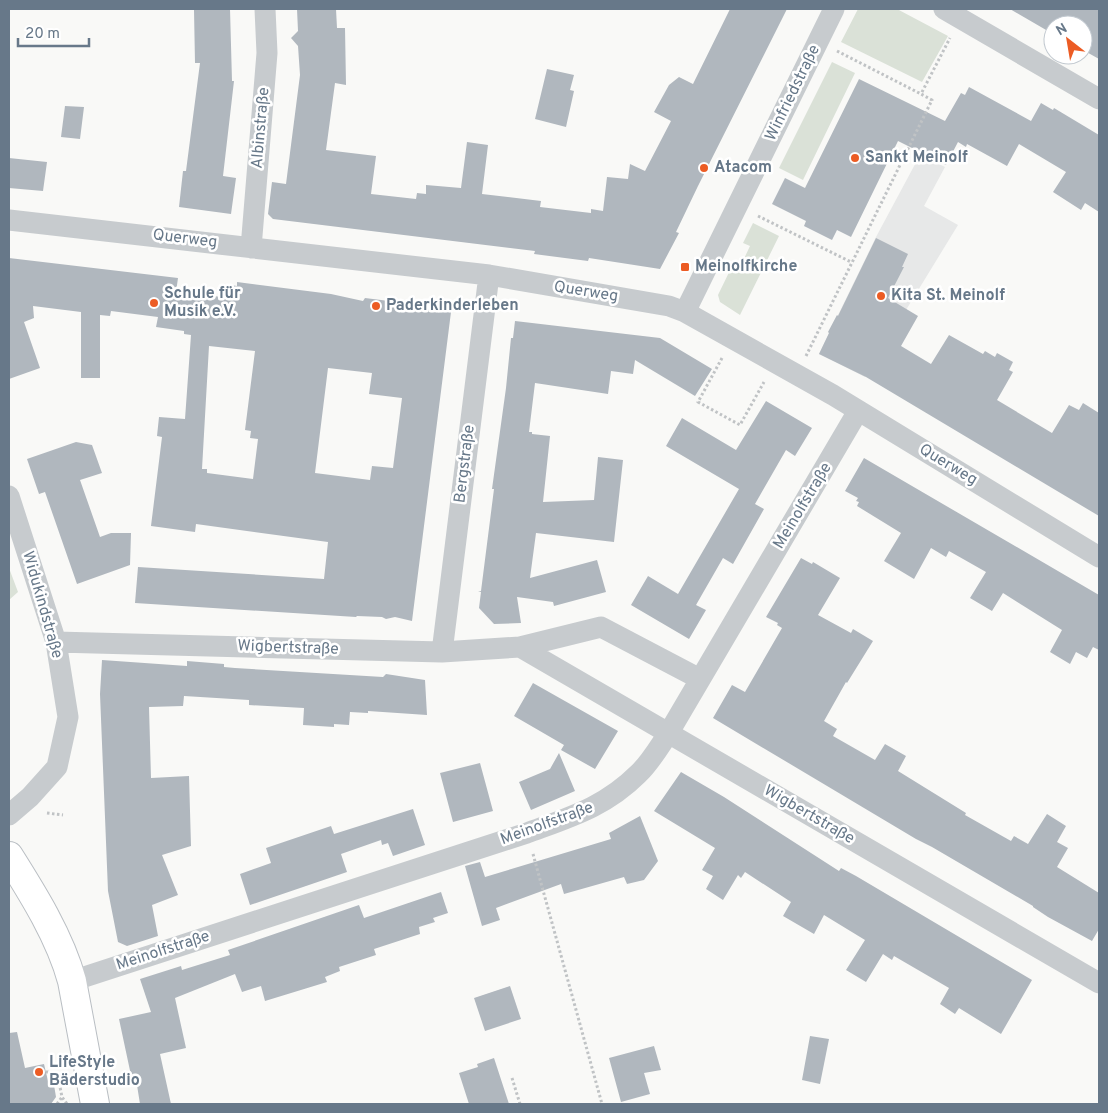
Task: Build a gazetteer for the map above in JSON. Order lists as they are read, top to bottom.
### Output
{
  "streets": {
    "street": [
      "Winfriedstraße",
      "Albinstraße",
      "Querweg",
      "Bergstraße",
      "Meinolfstraße",
      "Widukindstraße",
      "Wigbertstraße"
    ]
  },
  "crossings": [
    ["Winfriedstraße", "Querweg"],
    ["Albinstraße", "Querweg"],
    ["Querweg", "Bergstraße"],
    ["Querweg", "Meinolfstraße"],
    ["Bergstraße", "Wigbertstraße"],
    ["Meinolfstraße", "Wigbertstraße"],
    ["Widukindstraße", "Wigbertstraße"]
  ],
  "places": {
    "other": [
      "Sankt Meinolf",
      "Atacom",
      "Kita St. Meinolf",
      "Schule für Musik e.V.",
      "Paderkinderleben",
      "LifeStyle Bäderstudio"
    ],
    "transit": ["Meinolfkirche"]
  },
  "scale_bar": "20 m",
  "north": "top left"
}
